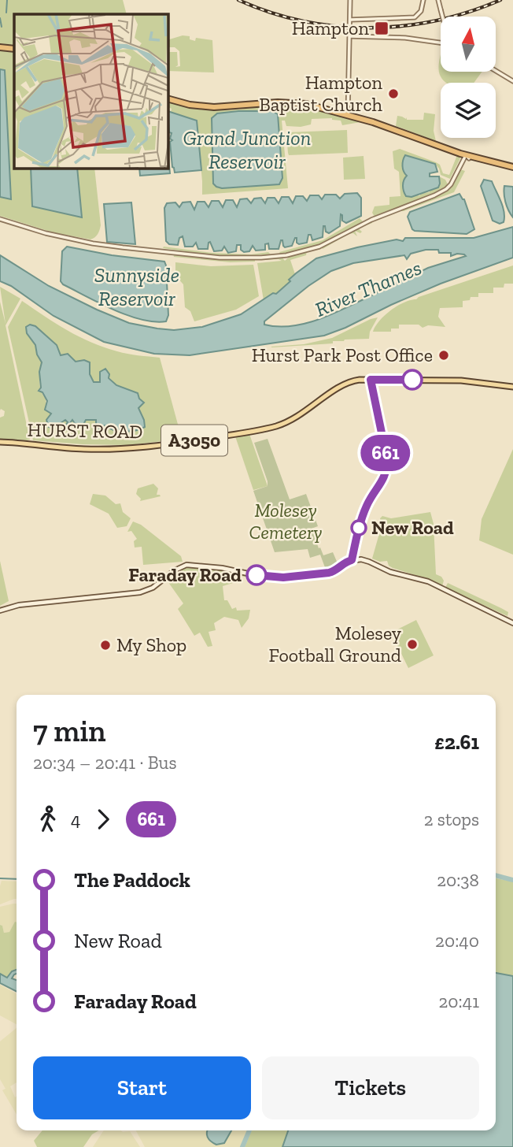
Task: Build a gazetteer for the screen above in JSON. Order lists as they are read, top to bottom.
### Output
{
  "streets": {
    "main road": ["HURST ROAD", "A3050"]
  },
  "water": ["Grand Junction Reservoir", "Sunnyside Reservoir", "River Thames"],
  "parks": ["Molesey Cemetery"],
  "places": {
    "transit": ["Hampton"],
    "other": [
      "Hampton Baptist Church",
      "Hurst Park Post Office",
      "New Road",
      "Faraday Road",
      "Molesey Football Ground",
      "My Shop"
    ]
  },
  "lines": ["bus line 661"],
  "north": "top",
  "page": {
    "on_map": "661",
    "heading": ["7 min", "20:34 – 20:41 · Bus", "£2.61"],
    "legs": ["4", "661", "2 stops"],
    "list": [
      {
        "name": "The Paddock",
        "value": "20:38"
      },
      {
        "name": "New Road",
        "value": "20:40"
      },
      {
        "name": "Faraday Road",
        "value": "20:41"
      }
    ],
    "buttons": ["Start", "Tickets"]
  }
}
